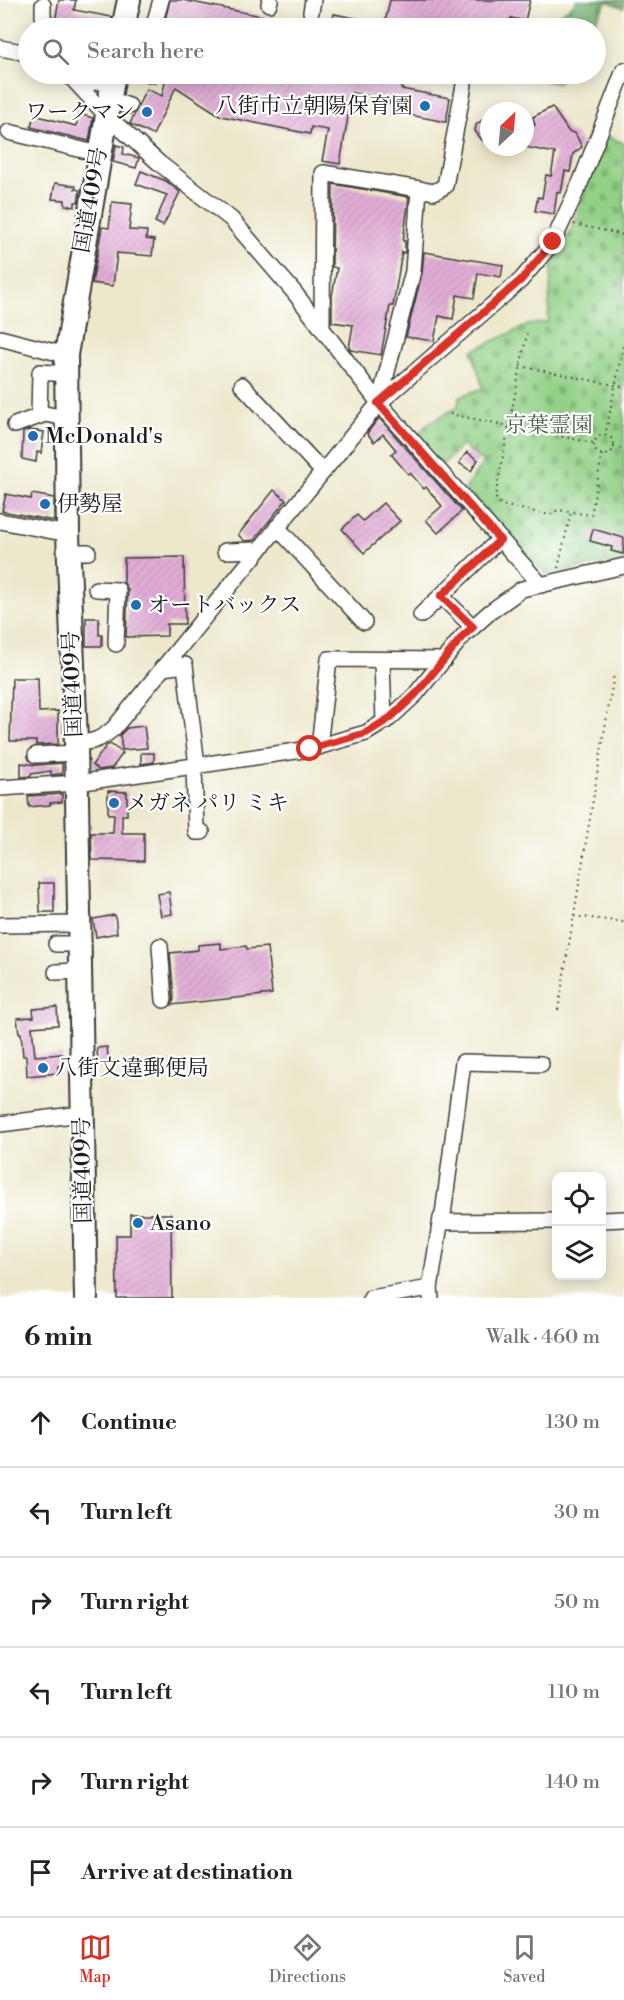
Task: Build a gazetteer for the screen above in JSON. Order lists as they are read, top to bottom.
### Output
{
  "streets": {
    "highway": ["国道409号"]
  },
  "parks": ["京葉霊園"],
  "places": [
    "八街市立朝陽保育園",
    "ワークマン",
    "McDonald's",
    "伊勢屋",
    "オートバックス",
    "メガネ パリ ミキ",
    "八街文違郵便局",
    "Asano"
  ],
  "north": "top right",
  "page": {
    "search": "Search here",
    "heading": ["6 min", "Walk · 460 m"],
    "list": [
      ["Continue", "130 m"],
      ["Turn left", "30 m"],
      ["Turn right", "50 m"],
      ["Turn left", "110 m"],
      ["Turn right", "140 m"],
      "Arrive at destination"
    ],
    "nav": ["Map", "Directions", "Saved"]
  }
}
